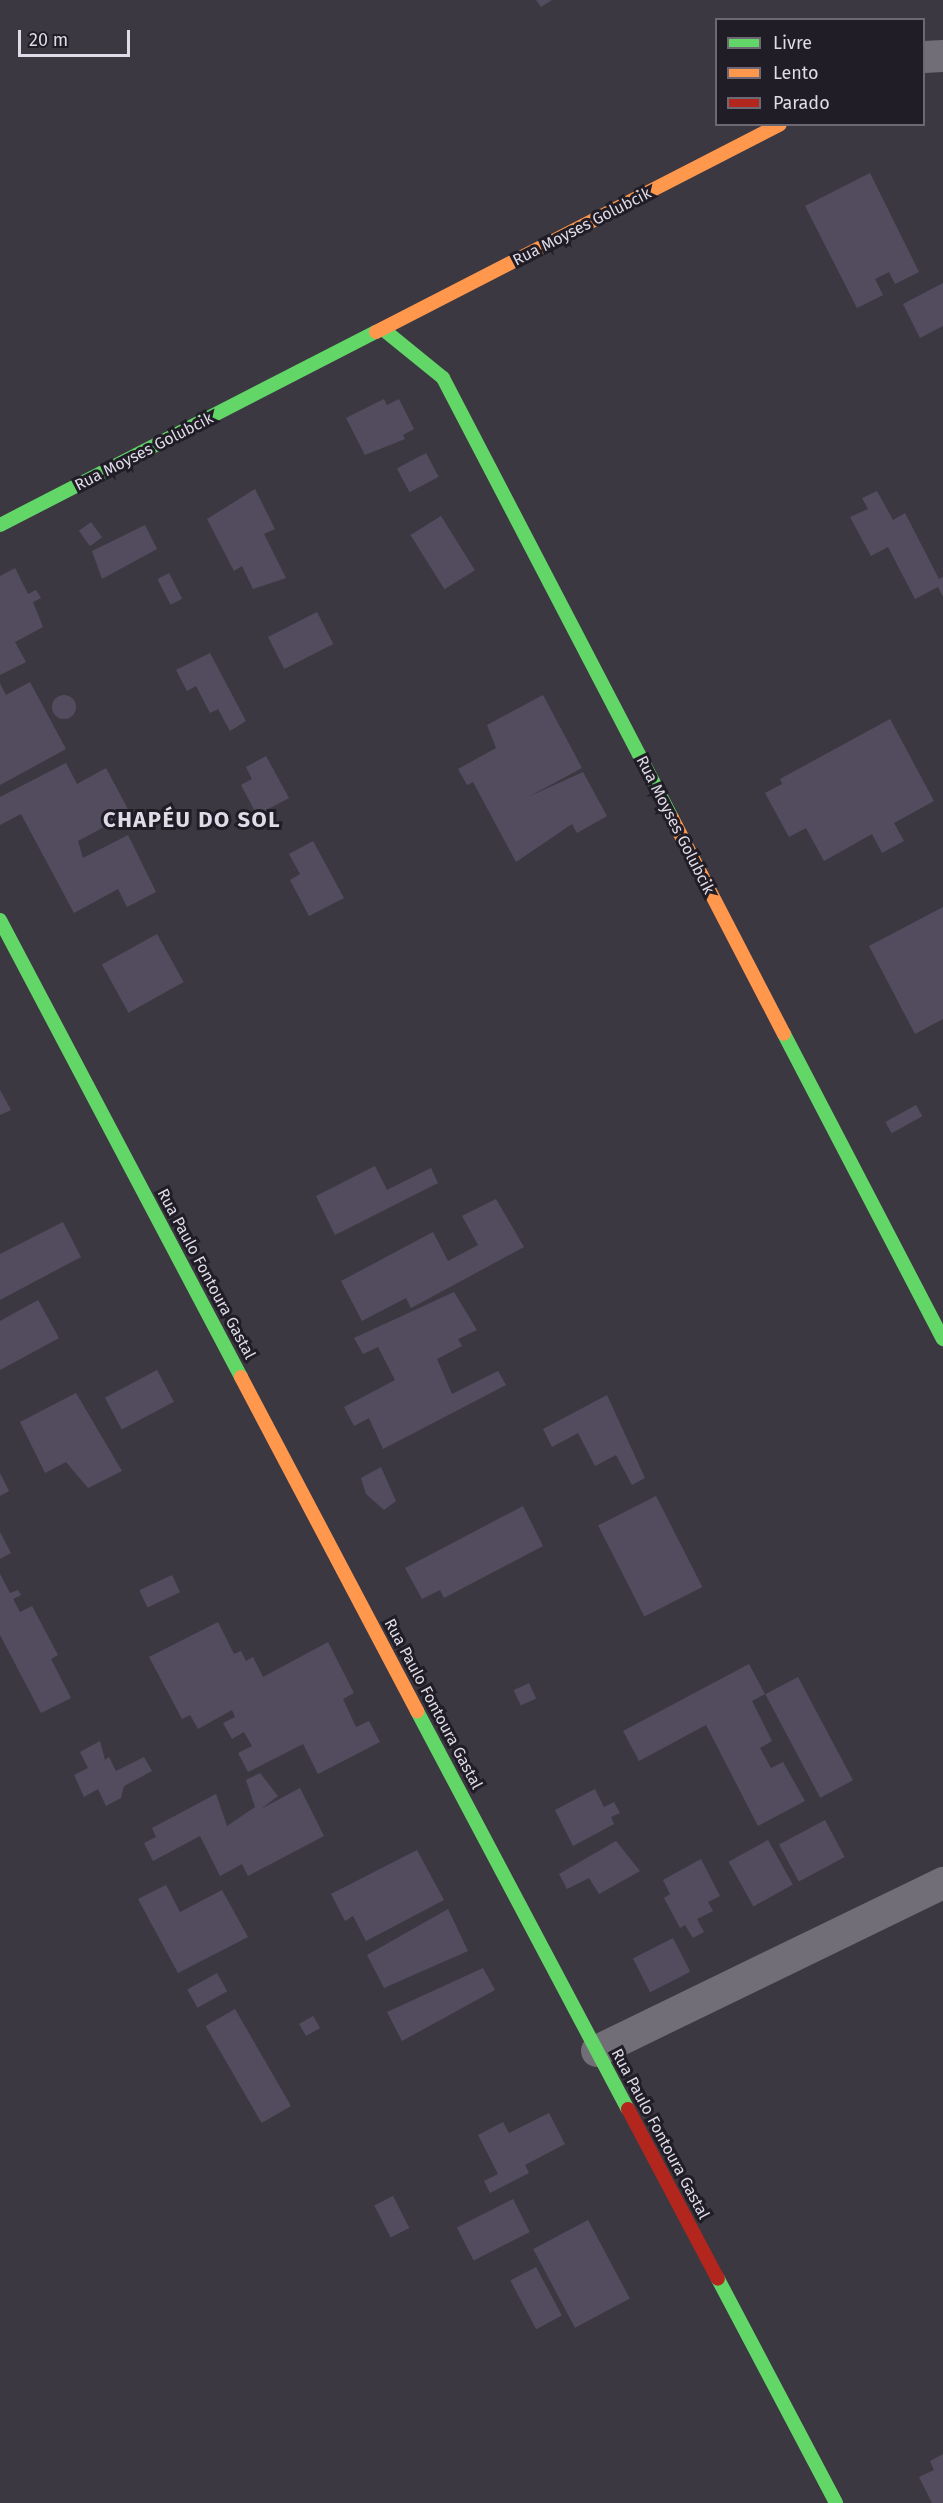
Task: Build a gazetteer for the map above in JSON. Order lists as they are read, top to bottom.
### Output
{
  "streets": {
    "street": ["Rua Moyses Golubcik", "Rua Paulo Fontoura Gastal"]
  },
  "districts": ["CHAPÉU DO SOL"],
  "legend": ["Livre", "Lento", "Parado"],
  "scale_bar": "20 m"
}
